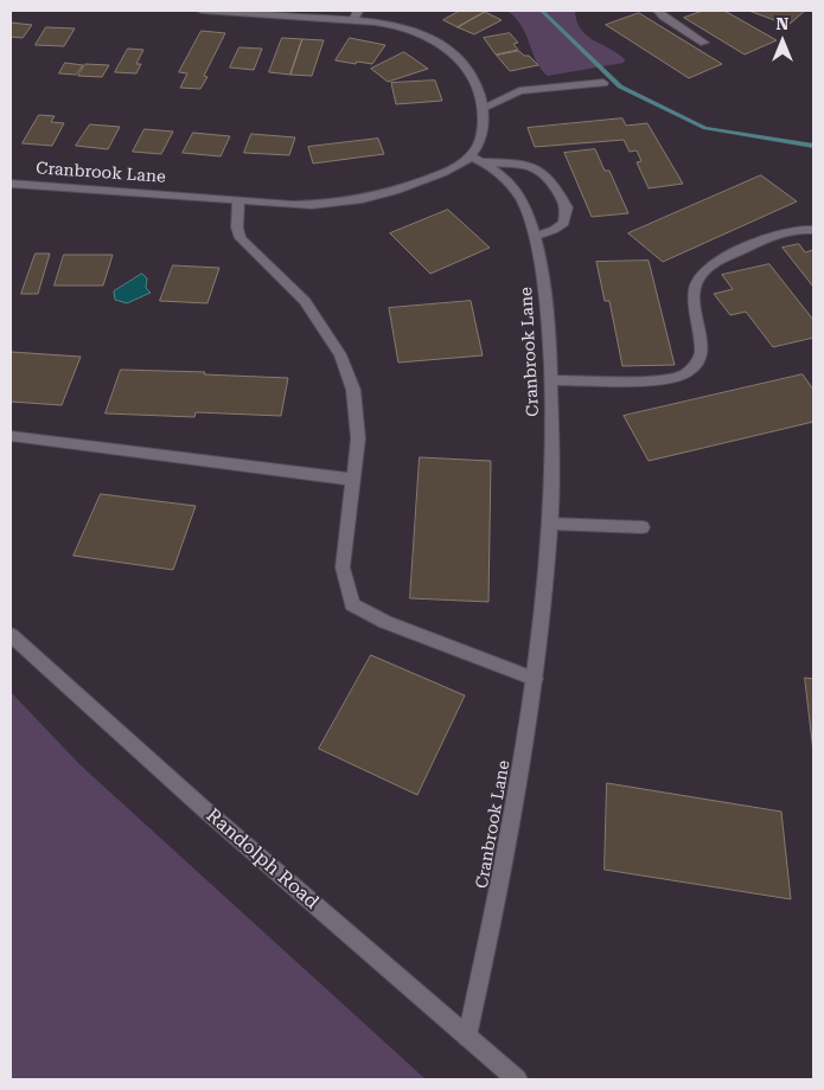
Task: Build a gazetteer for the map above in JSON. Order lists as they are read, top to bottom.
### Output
{
  "streets": {
    "street": ["Cranbrook Lane", "Randolph Road"]
  },
  "crossings": [
    ["Cranbrook Lane", "Randolph Road"]
  ],
  "north": "top"
}
